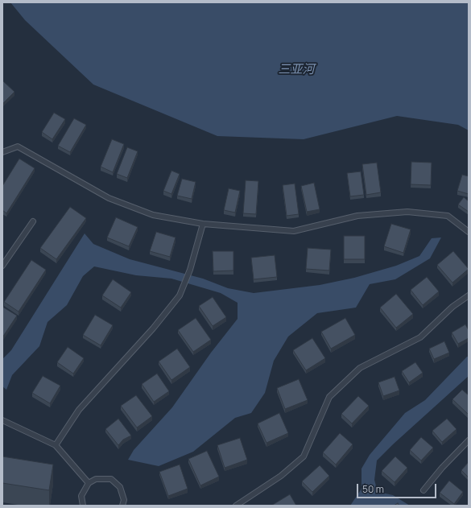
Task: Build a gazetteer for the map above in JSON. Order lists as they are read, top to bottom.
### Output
{
  "water": ["三亚河"],
  "scale_bar": "50 m"
}
